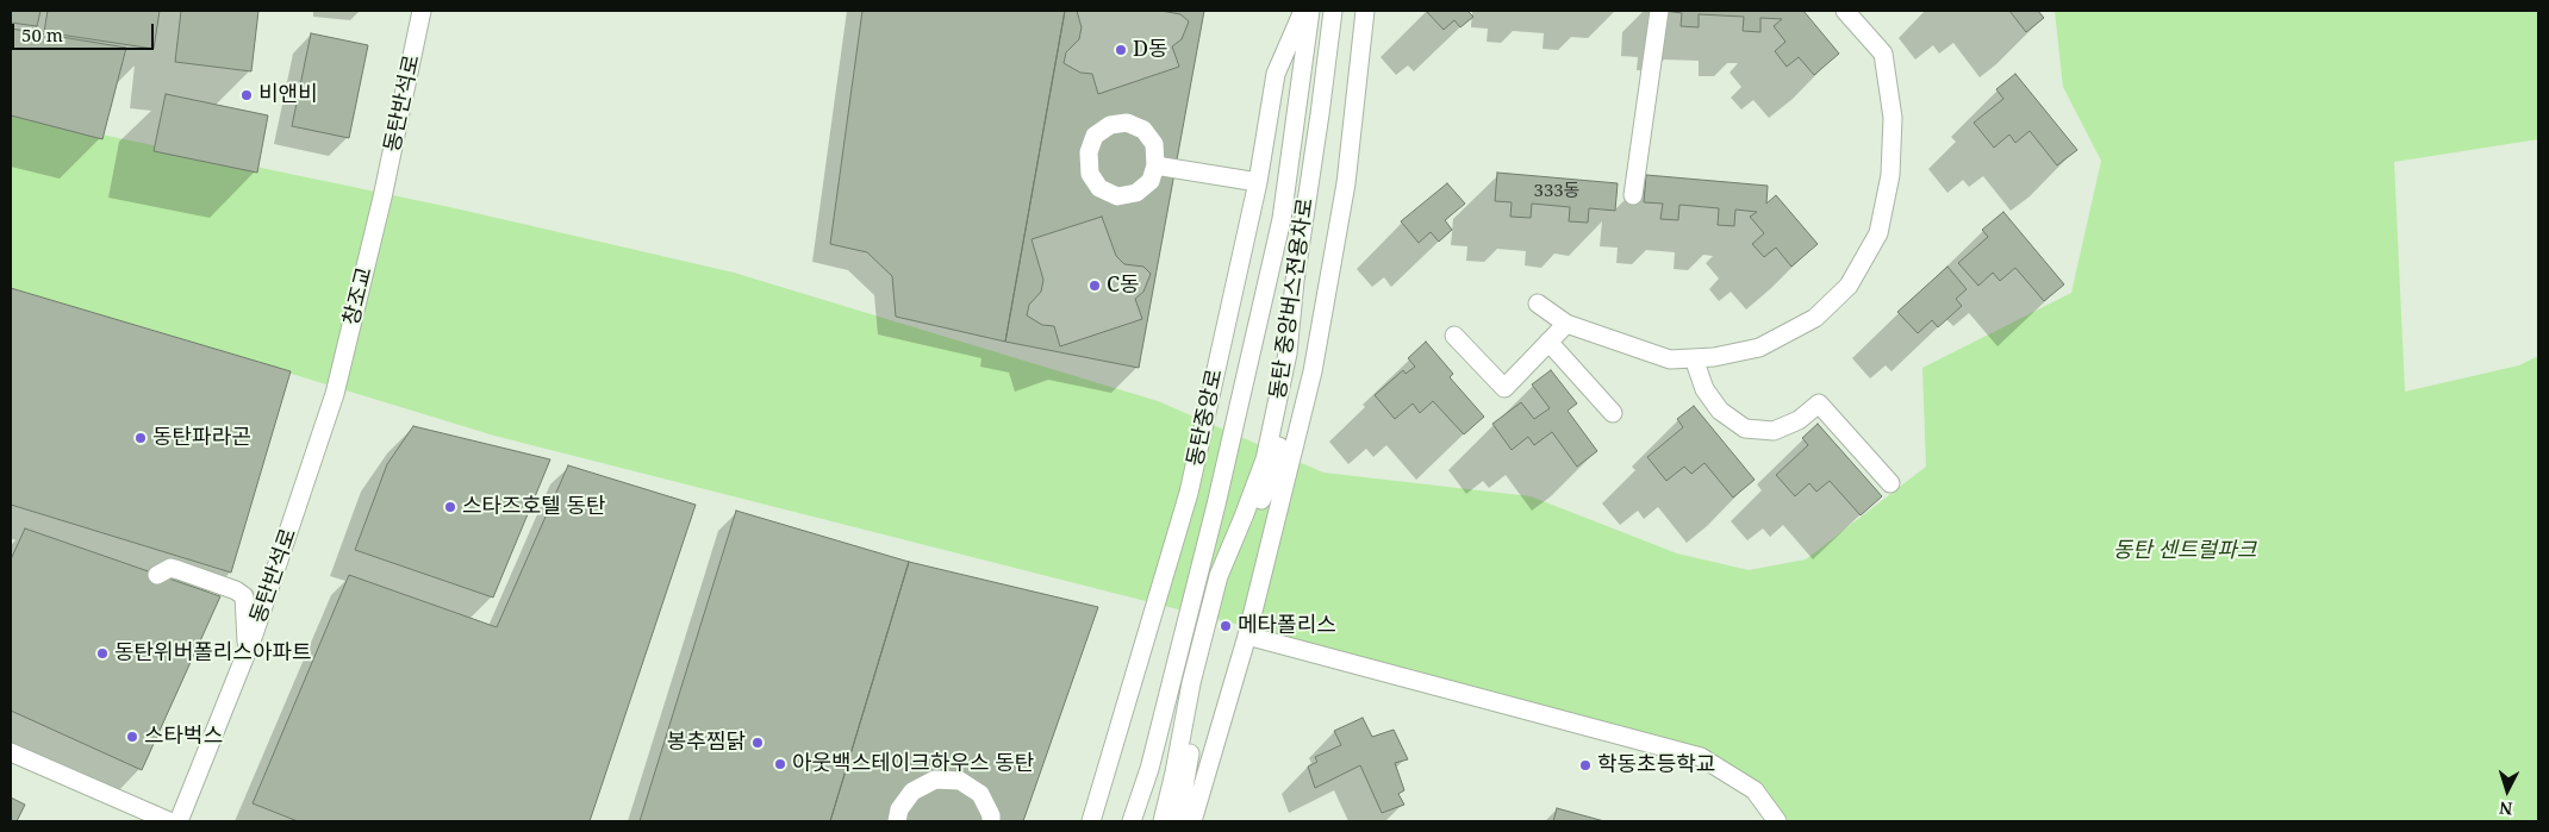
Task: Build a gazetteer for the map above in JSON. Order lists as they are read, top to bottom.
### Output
{
  "streets": {
    "street": [
      "동탄반석로",
      "창조교",
      "동탄 중앙버스전용차로",
      "동탄중앙로"
    ]
  },
  "crossings": [
    ["동탄반석로", "창조교"]
  ],
  "parks": ["동탄 센트럴파크"],
  "places": [
    "D동",
    "비앤비",
    "C동",
    "동탄파라곤",
    "스타즈호텔 동탄",
    "메타폴리스",
    "동탄위버폴리스아파트",
    "스타벅스",
    "봉추찜닭",
    "아웃백스테이크하우스 동탄",
    "학동초등학교"
  ],
  "house_numbers": ["333동"],
  "scale_bar": "50 m",
  "north": "bottom"
}
